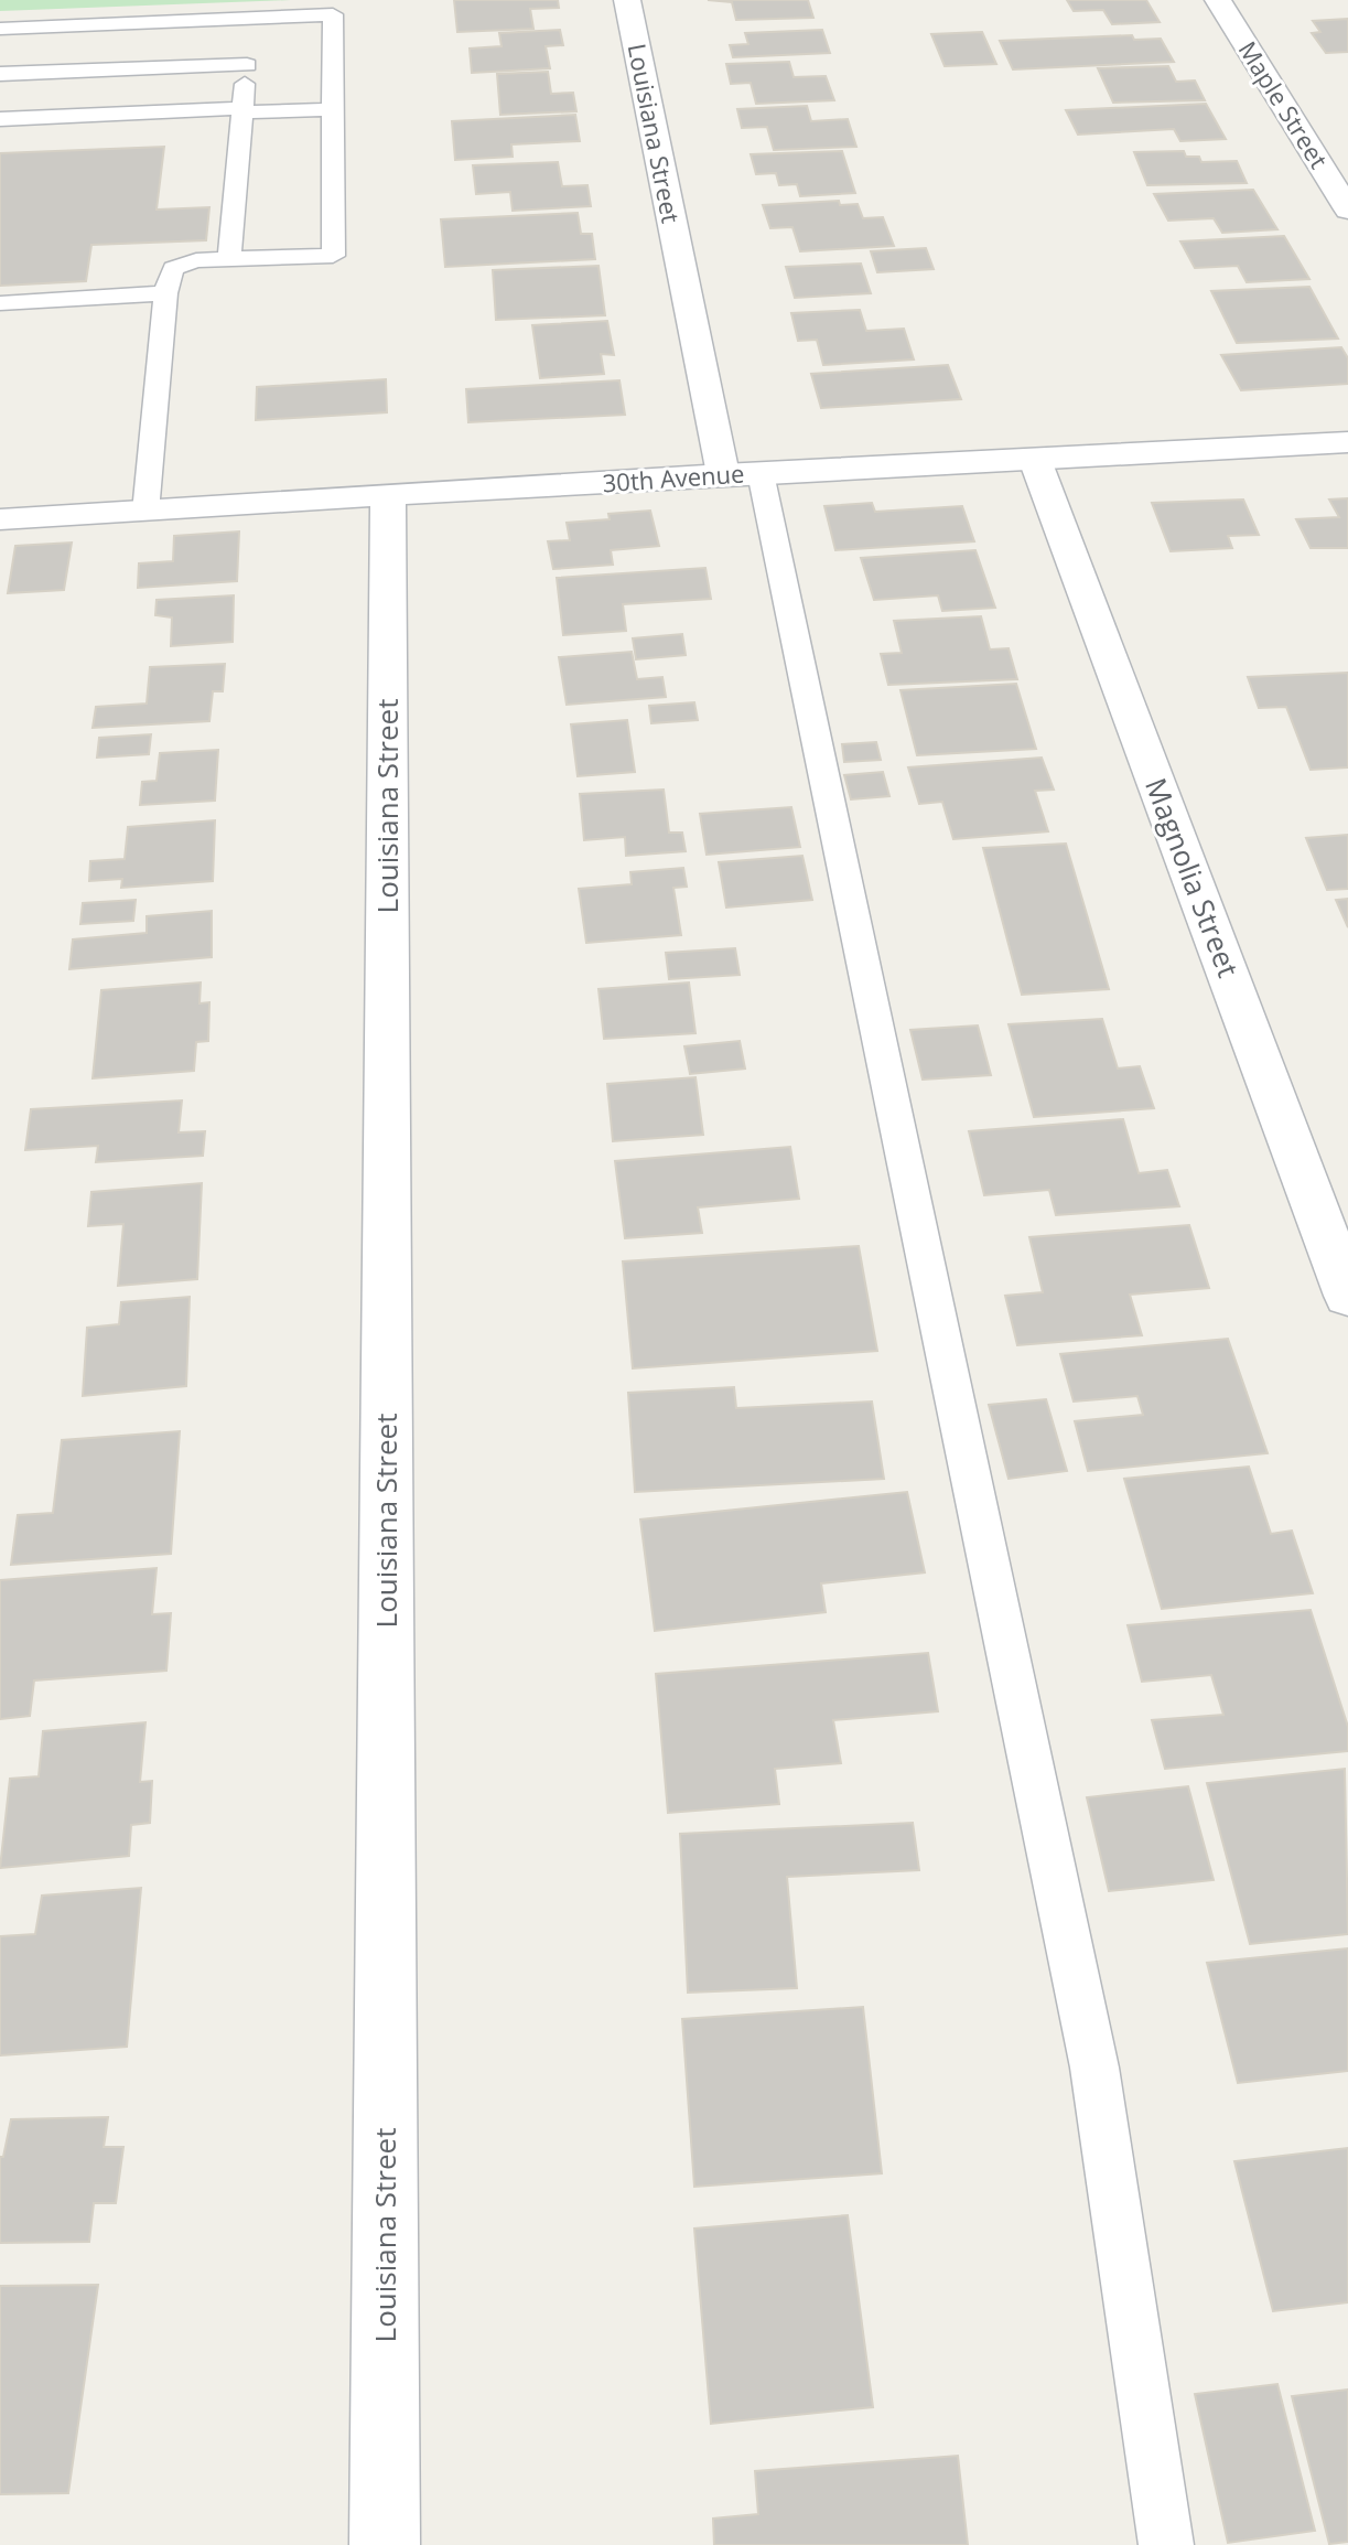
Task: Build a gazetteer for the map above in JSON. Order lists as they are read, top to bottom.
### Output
{
  "streets": {
    "street": [
      "Maple Street",
      "Louisiana Street",
      "30th Avenue",
      "Magnolia Street"
    ]
  },
  "crossings": [
    ["Louisiana Street", "30th Avenue"],
    ["30th Avenue", "Magnolia Street"]
  ]
}
